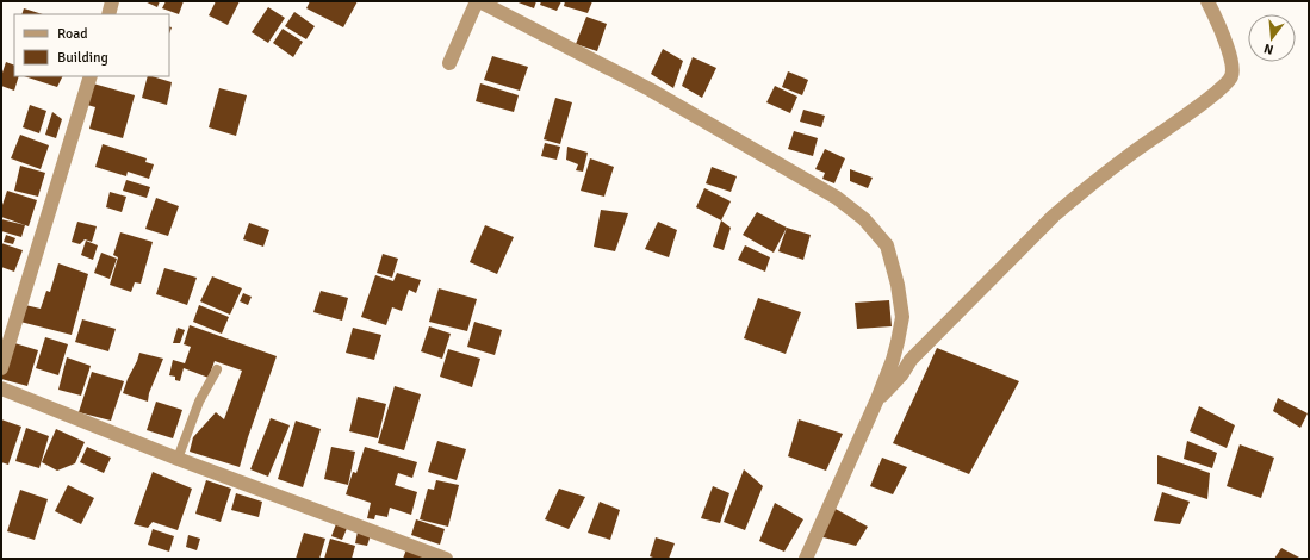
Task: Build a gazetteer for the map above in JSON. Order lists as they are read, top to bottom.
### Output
{
  "legend": ["Road", "Building"],
  "north": "bottom"
}
